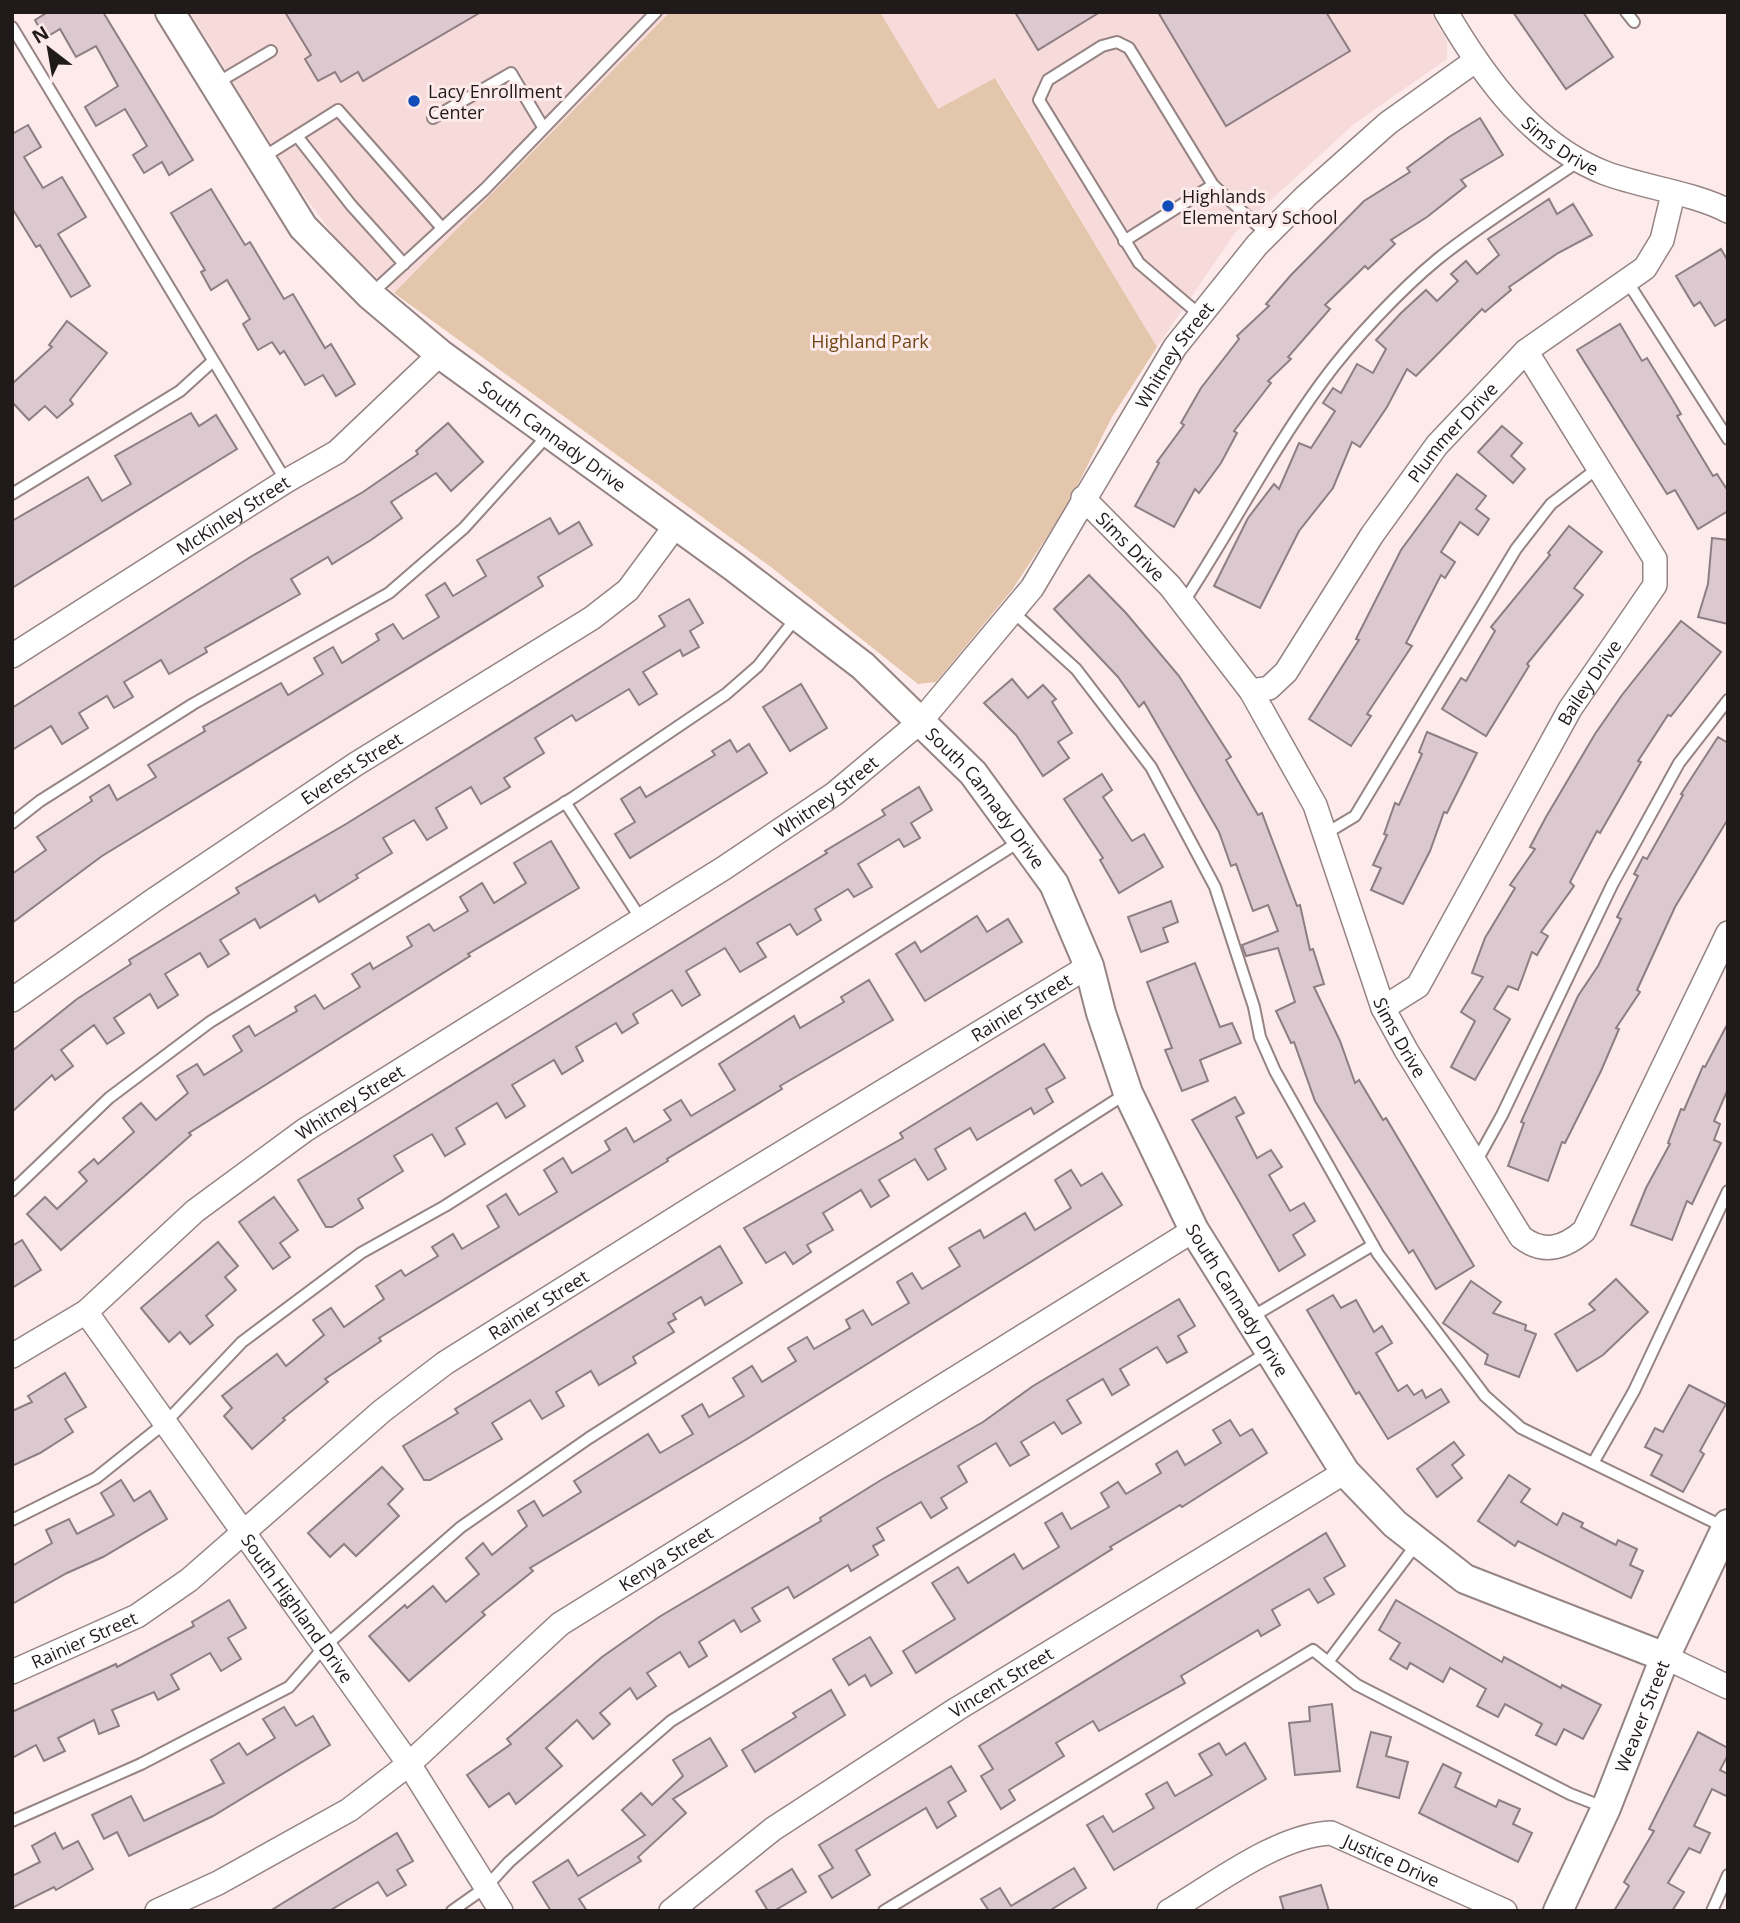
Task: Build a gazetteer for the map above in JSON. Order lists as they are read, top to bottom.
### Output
{
  "streets": {
    "street": [
      "Sims Drive",
      "Whitney Street",
      "Plummer Drive",
      "South Cannady Drive",
      "McKinley Street",
      "Bailey Drive",
      "Everest Street",
      "Rainier Street",
      "Kenya Street",
      "South Highland Drive",
      "Vincent Street",
      "Weaver Street",
      "Justice Drive"
    ]
  },
  "crossings": [
    ["Sims Drive", "Whitney Street"],
    ["Sims Drive", "Plummer Drive"],
    ["Sims Drive", "Bailey Drive"],
    ["Whitney Street", "South Cannady Drive"],
    ["Whitney Street", "South Highland Drive"],
    ["Plummer Drive", "Bailey Drive"],
    ["South Cannady Drive", "McKinley Street"],
    ["South Cannady Drive", "Everest Street"],
    ["South Cannady Drive", "Rainier Street"],
    ["South Cannady Drive", "Kenya Street"],
    ["South Cannady Drive", "Vincent Street"],
    ["South Cannady Drive", "Weaver Street"],
    ["Rainier Street", "South Highland Drive"],
    ["Kenya Street", "South Highland Drive"]
  ],
  "parks": ["Highland Park"],
  "places": ["Lacy Enrollment Center", "Highlands Elementary School"],
  "north": "top left"
}
